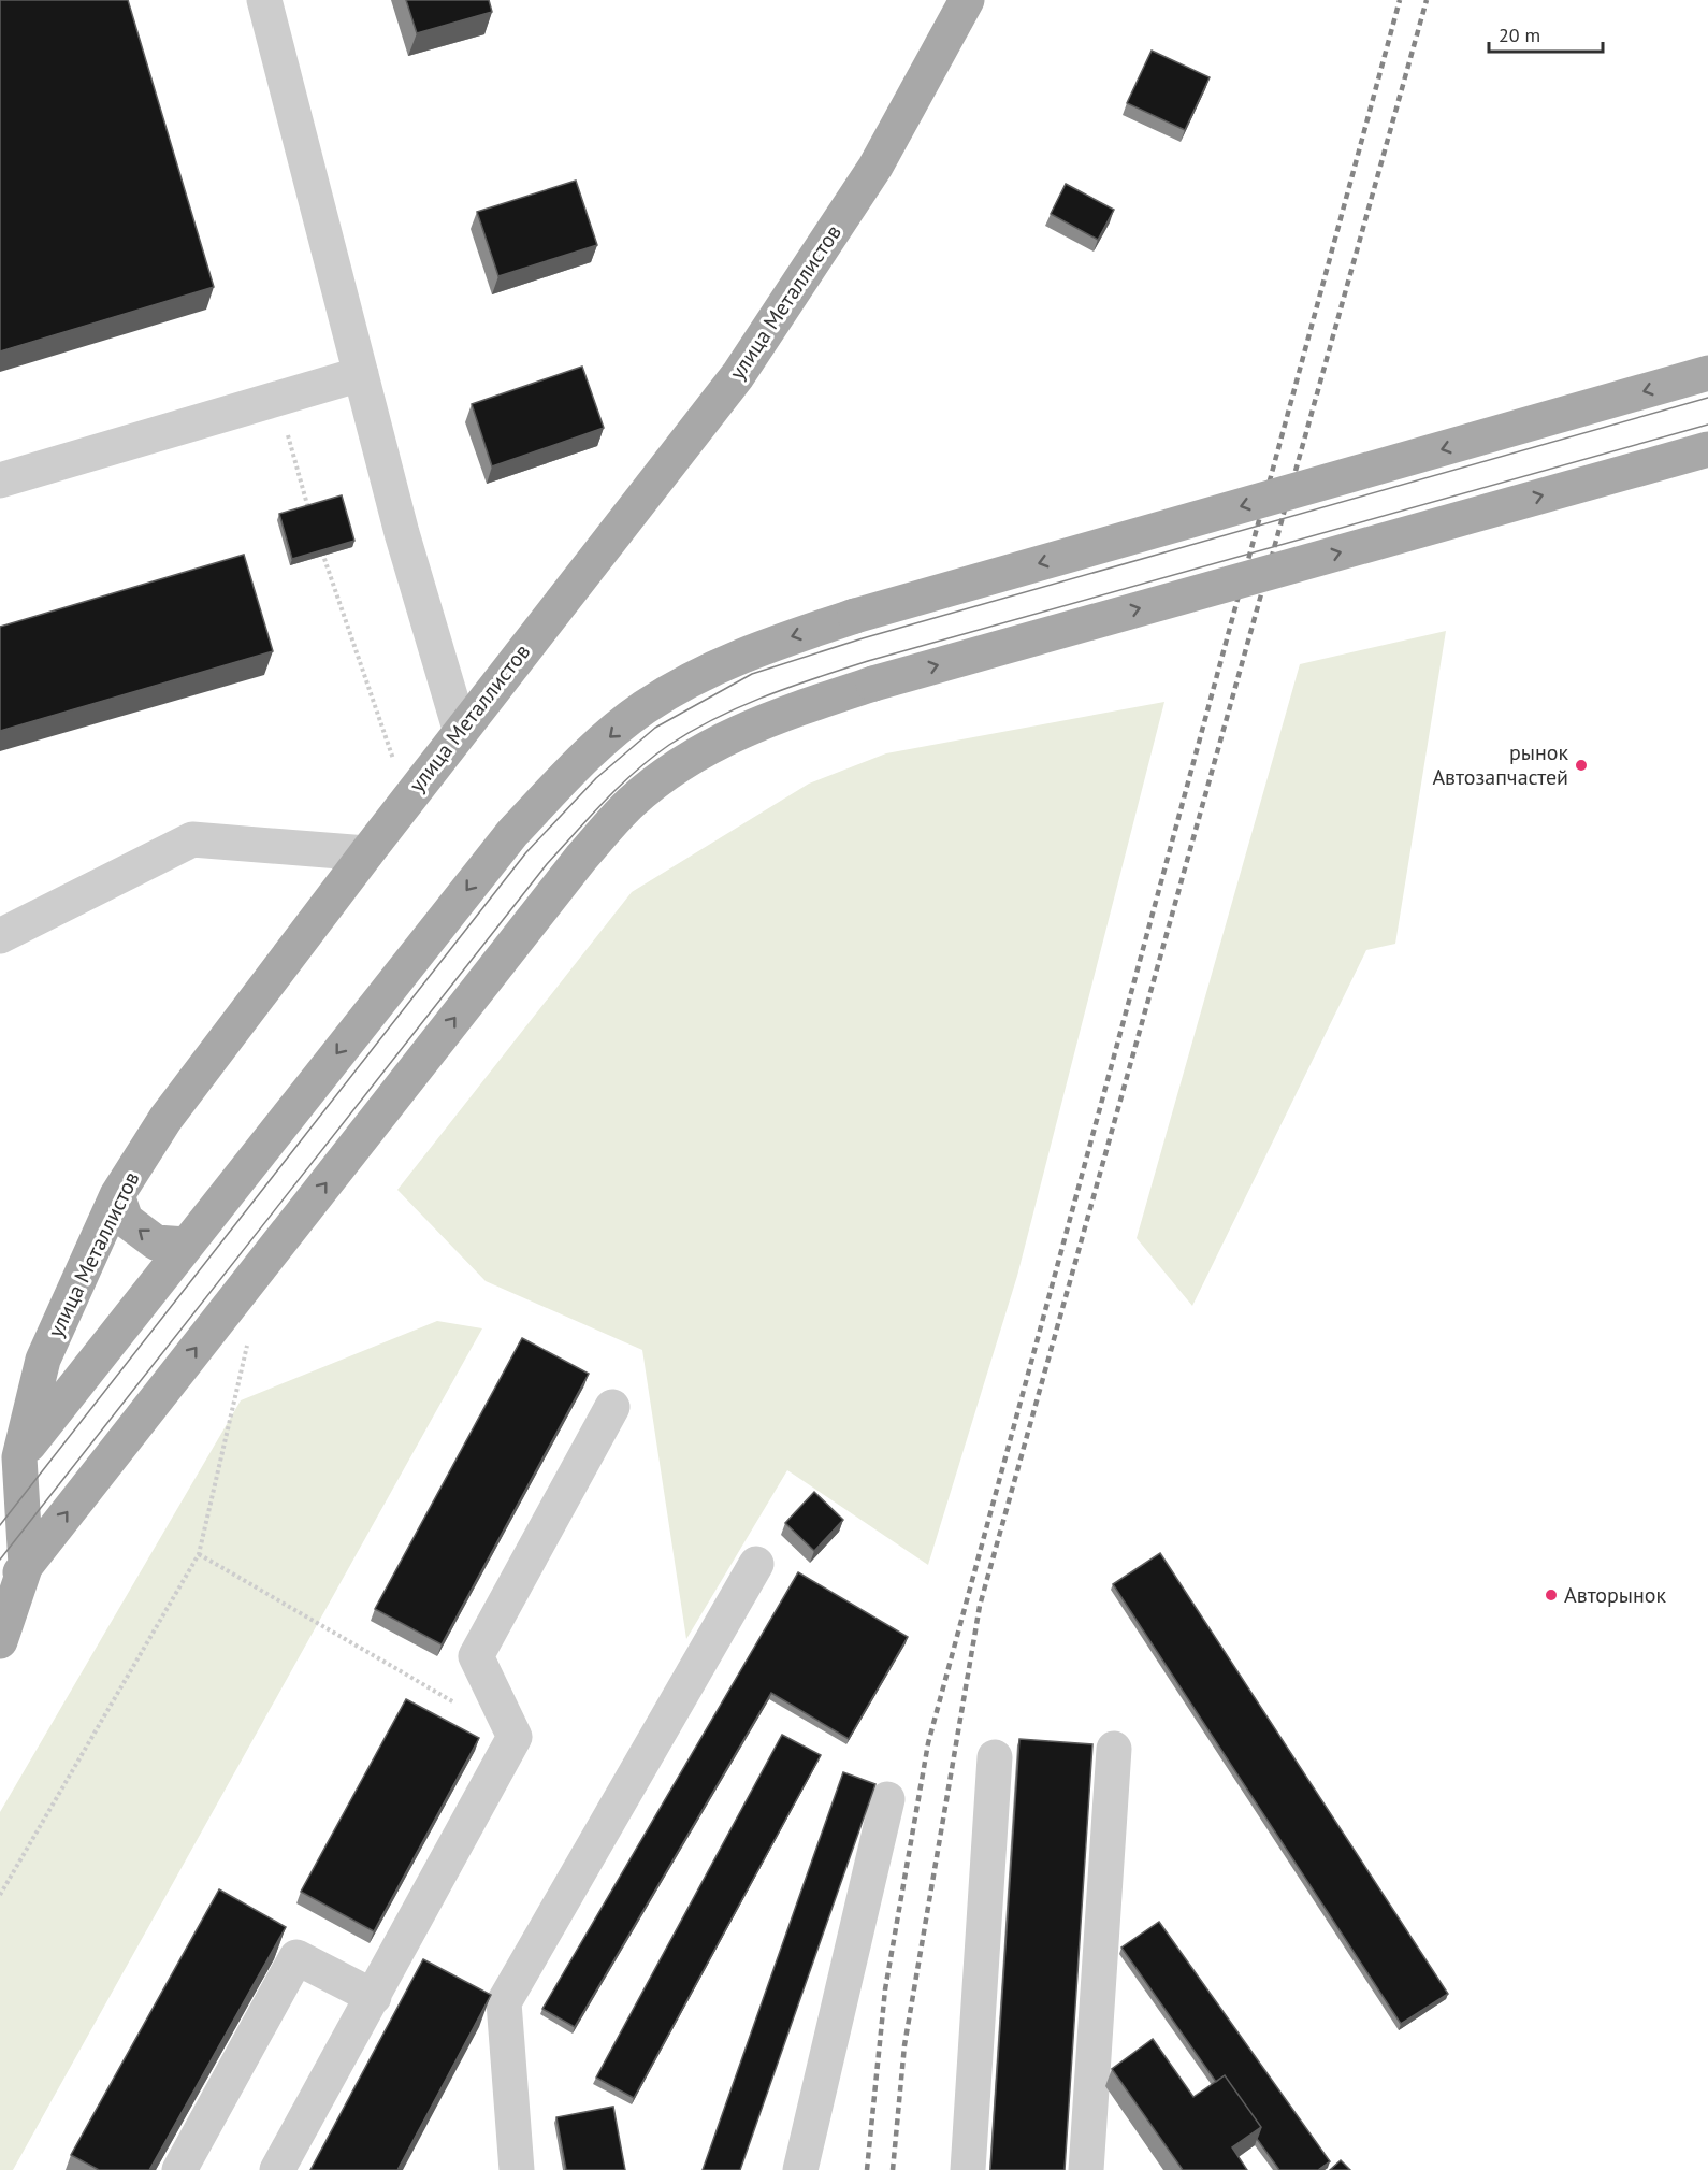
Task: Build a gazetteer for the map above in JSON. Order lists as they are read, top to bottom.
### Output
{
  "streets": {
    "main road": ["улица Металлистов"]
  },
  "places": ["рынок Автозапчастей", "Авторынок"],
  "scale_bar": "20 m"
}
